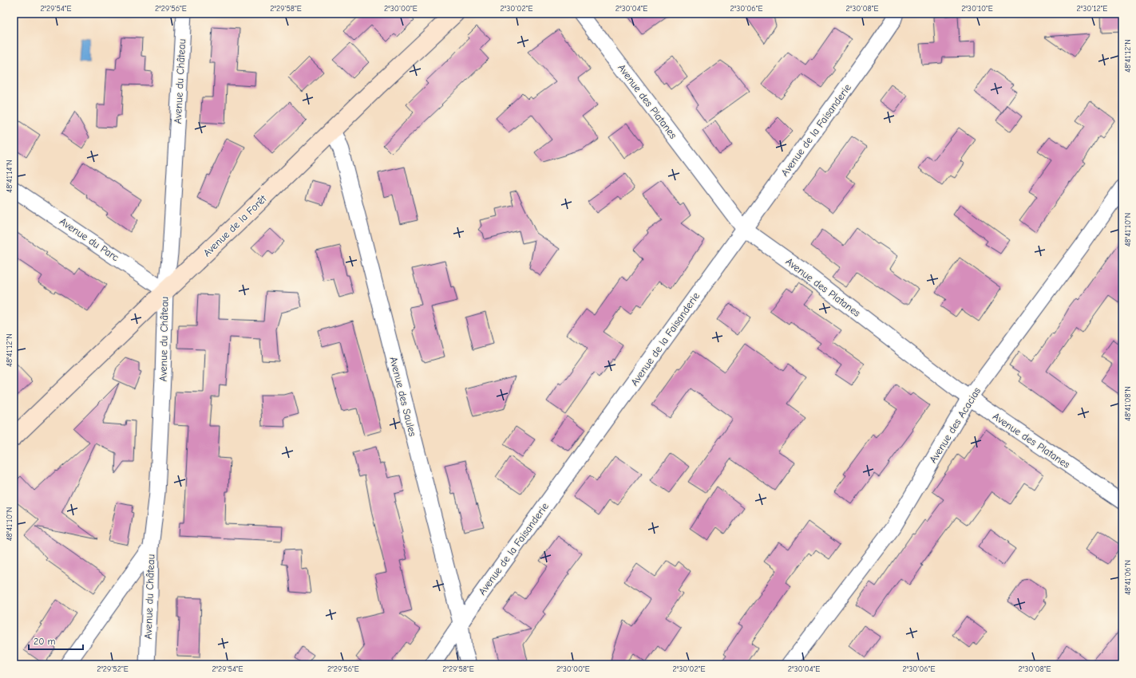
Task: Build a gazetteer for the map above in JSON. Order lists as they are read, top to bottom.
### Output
{
  "streets": {
    "street": [
      "Avenue du Château",
      "Avenue des Platanes",
      "Avenue de la Faisanderie",
      "Avenue de la Forêt",
      "Avenue du Parc",
      "Avenue des Saules",
      "Avenue des Acacias"
    ]
  },
  "crossings": [
    ["Avenue du Château", "Avenue de la Forêt"],
    ["Avenue du Château", "Avenue du Parc"],
    ["Avenue des Platanes", "Avenue de la Faisanderie"],
    ["Avenue des Platanes", "Avenue des Acacias"],
    ["Avenue de la Faisanderie", "Avenue des Saules"],
    ["Avenue de la Forêt", "Avenue du Parc"],
    ["Avenue de la Forêt", "Avenue des Saules"]
  ],
  "scale_bar": "20 m",
  "coordinates": [
    "2°29'54\"E",
    "2°29'56\"E",
    "2°29'58\"E",
    "2°30'00\"E",
    "2°30'02\"E",
    "2°30'04\"E",
    "2°30'06\"E",
    "2°30'08\"E",
    "2°30'10\"E",
    "2°30'12\"E",
    "48°41'12\"N",
    "48°41'14\"N",
    "48°41'10\"N",
    "48°41'08\"N",
    "48°41'06\"N",
    "2°29'52\"E"
  ]
}
